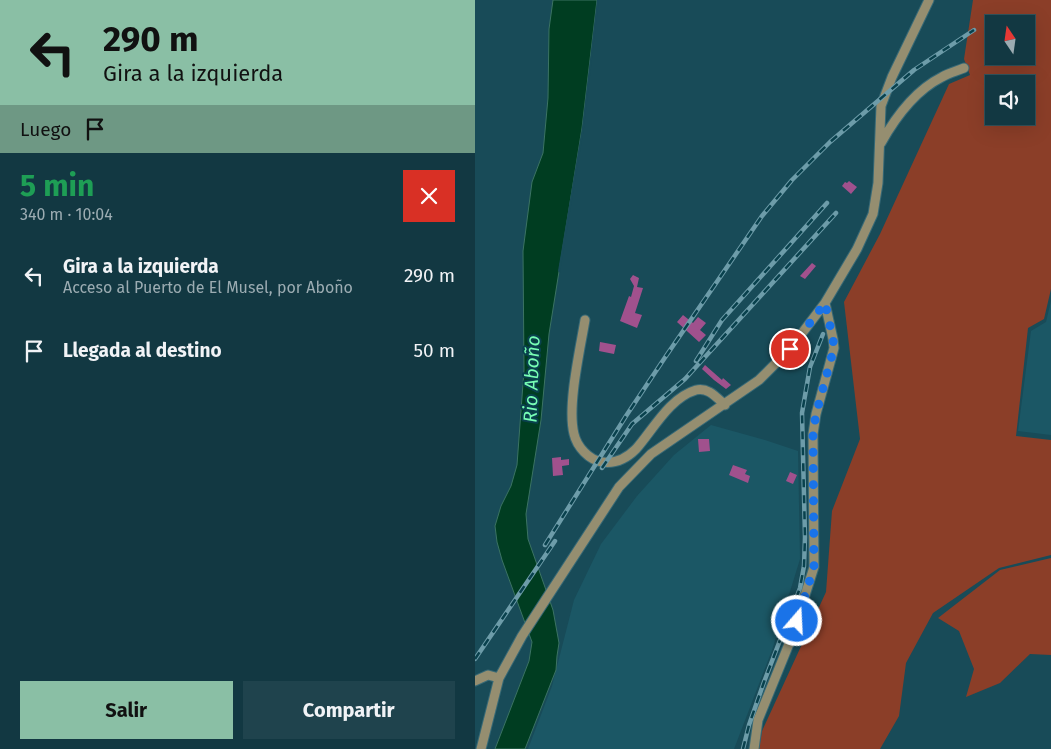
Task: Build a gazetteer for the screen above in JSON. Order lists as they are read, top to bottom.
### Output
{
  "water": ["Rio Aboño"],
  "north": "top",
  "page": {
    "turn": ["290 m", "Gira a la izquierda"],
    "then": "Luego",
    "heading": ["5 min", "340 m · 10:04"],
    "list": [
      {
        "name": "Gira a la izquierda",
        "note": "Acceso al Puerto de El Musel, por Aboño",
        "value": "290 m"
      },
      {
        "name": "Llegada al destino",
        "value": "50 m"
      }
    ],
    "buttons": ["Salir", "Compartir"]
  }
}
